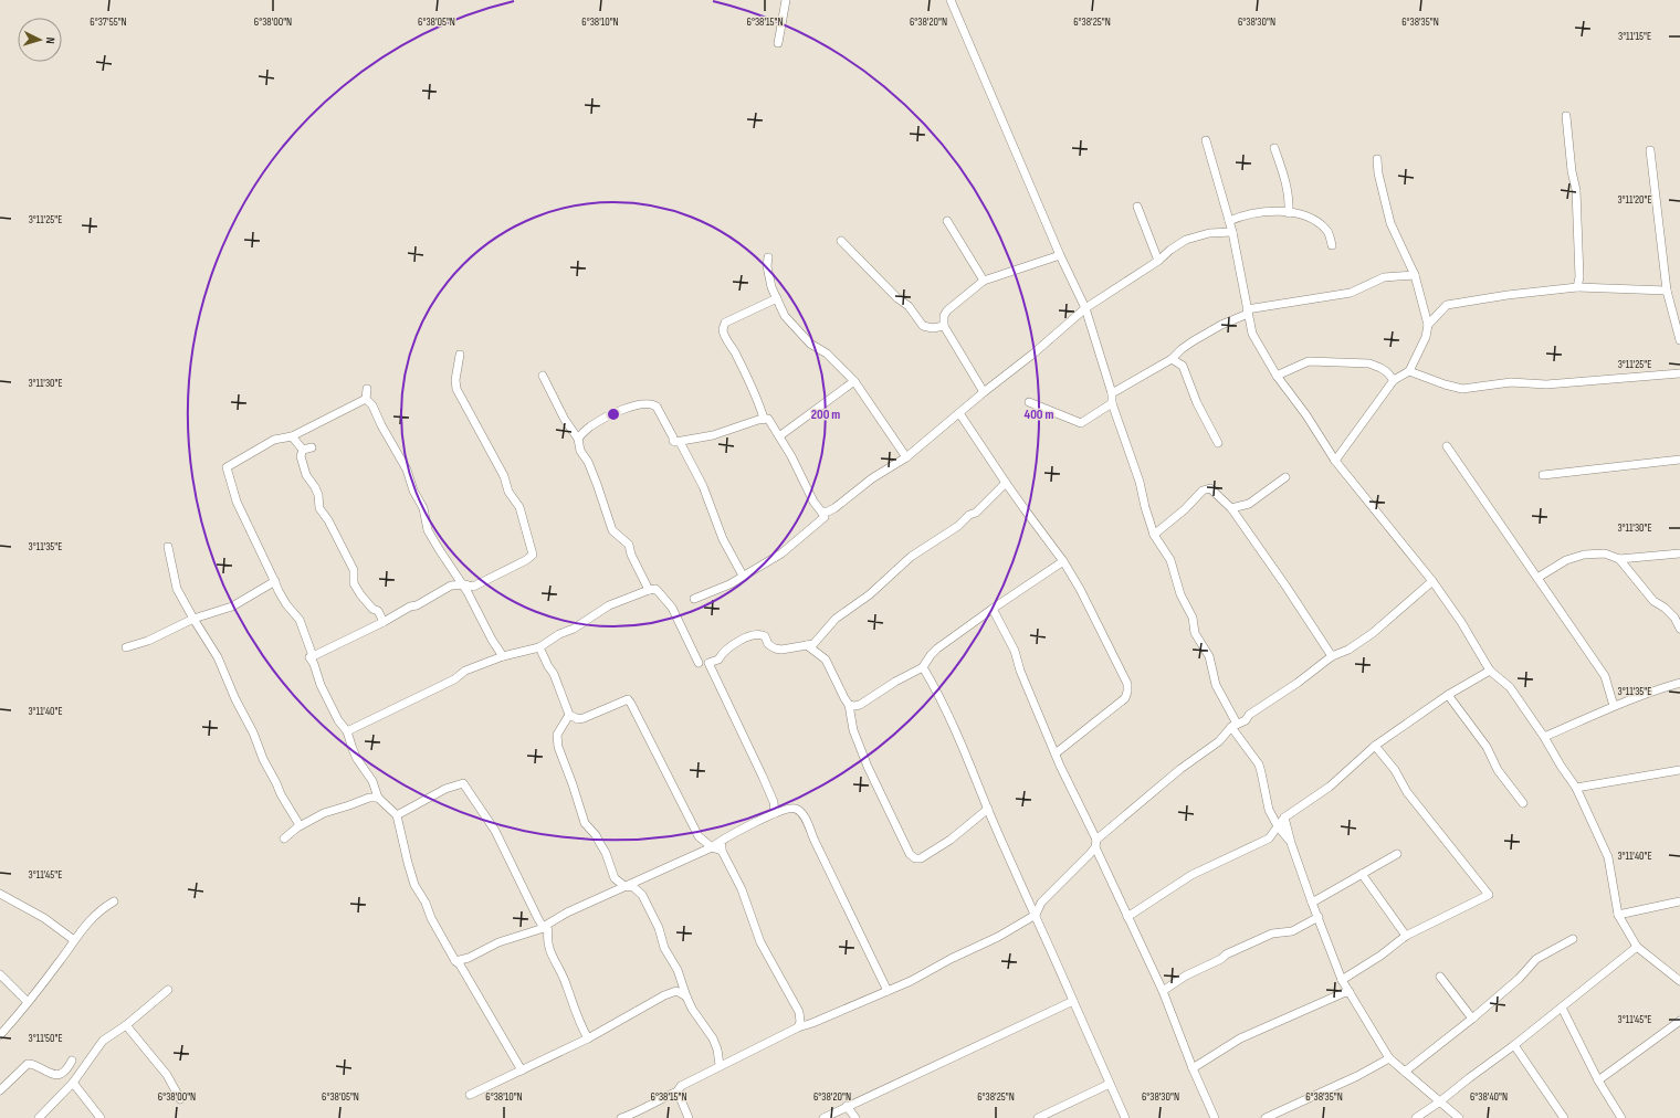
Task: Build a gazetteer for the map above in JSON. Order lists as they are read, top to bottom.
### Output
{
  "north": "right",
  "coordinates": [
    "6°37'55\"N",
    "6°38'00\"N",
    "6°38'05\"N",
    "6°38'10\"N",
    "6°38'15\"N",
    "6°38'20\"N",
    "6°38'25\"N",
    "6°38'30\"N",
    "6°38'35\"N",
    "3°11'15\"E",
    "3°11'20\"E",
    "3°11'25\"E",
    "3°11'30\"E",
    "3°11'35\"E",
    "3°11'40\"E",
    "3°11'45\"E",
    "3°11'50\"E",
    "6°38'40\"N"
  ],
  "rings": ["200 m", "400 m"]
}
